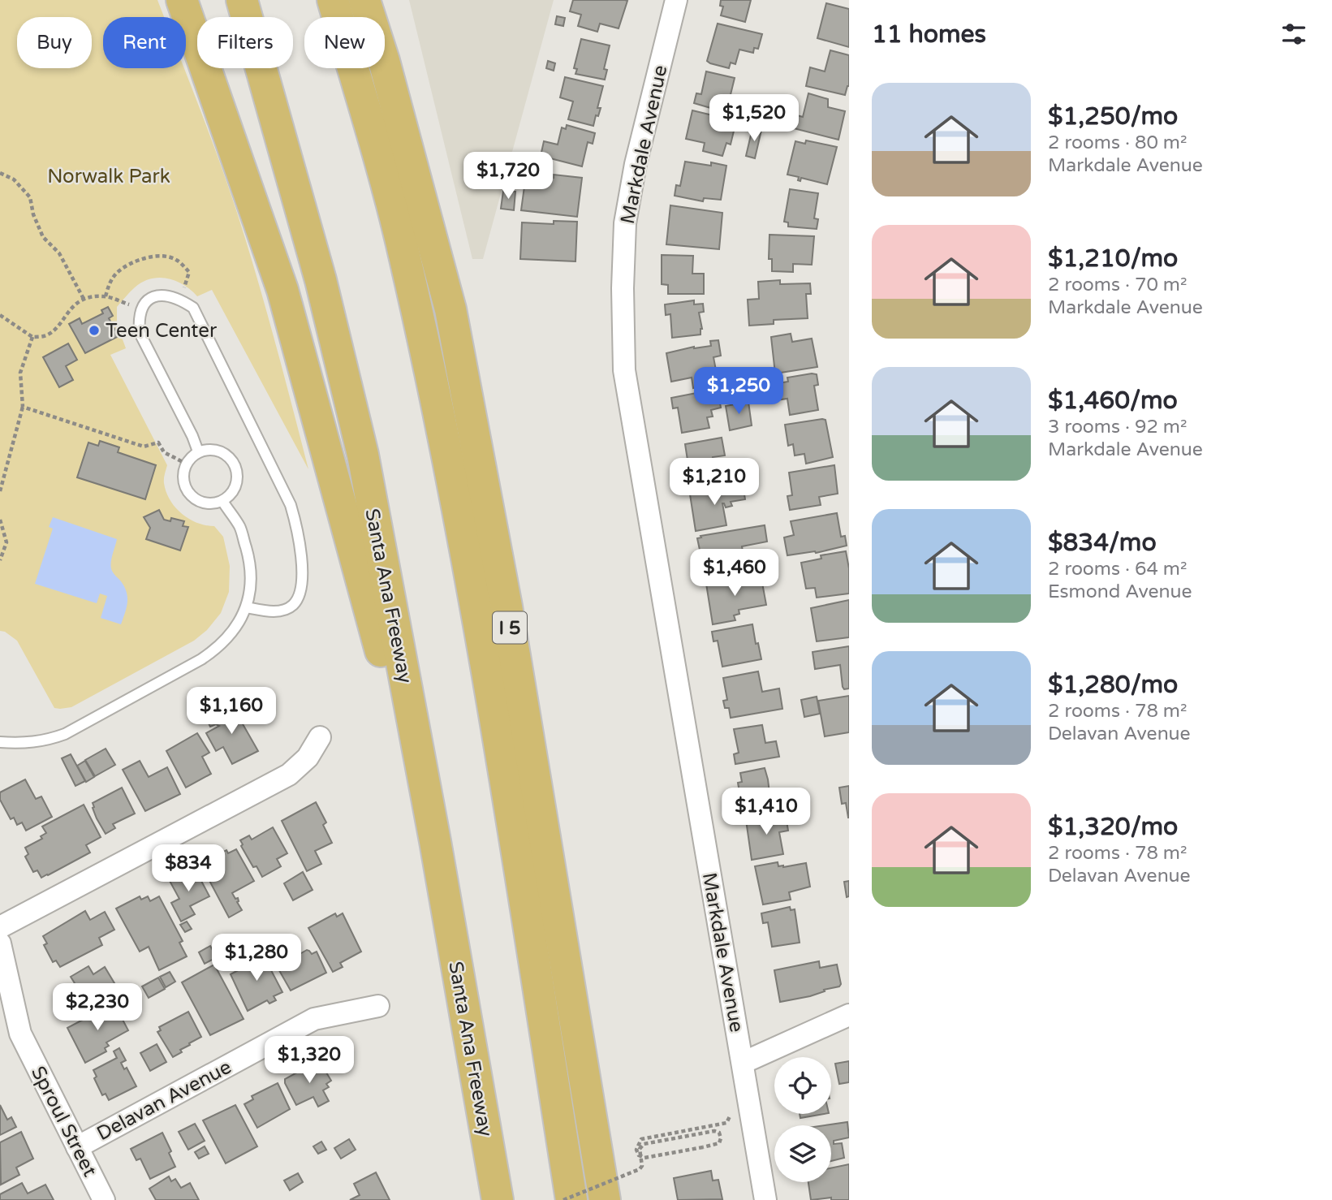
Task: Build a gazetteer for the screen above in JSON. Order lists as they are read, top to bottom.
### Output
{
  "streets": {
    "highway": ["Santa Ana Freeway", "I 5"],
    "street": ["Markdale Avenue", "Delavan Avenue", "Sproul Street"]
  },
  "crossings": [
    ["Delavan Avenue", "Sproul Street"]
  ],
  "parks": ["Norwalk Park"],
  "places": ["Teen Center"],
  "page": {
    "heading": "11 homes",
    "chip": [
      "Buy",
      "Rent",
      "Filters",
      "New"
    ],
    "list": [
      {
        "name": "$1,250/mo",
        "note": "2 rooms · 80 m² · Markdale Avenue"
      },
      {
        "name": "$1,210/mo",
        "note": "2 rooms · 70 m² · Markdale Avenue"
      },
      {
        "name": "$1,460/mo",
        "note": "3 rooms · 92 m² · Markdale Avenue"
      },
      {
        "name": "$834/mo",
        "note": "2 rooms · 64 m² · Esmond Avenue"
      },
      {
        "name": "$1,280/mo",
        "note": "2 rooms · 78 m² · Delavan Avenue"
      },
      {
        "name": "$1,320/mo",
        "note": "2 rooms · 78 m² · Delavan Avenue"
      }
    ],
    "price": [
      "$1,520",
      "$1,720",
      "$1,250",
      "$1,210",
      "$1,460",
      "$1,160",
      "$1,410",
      "$834",
      "$1,280",
      "$2,230",
      "$1,320"
    ]
  }
}
